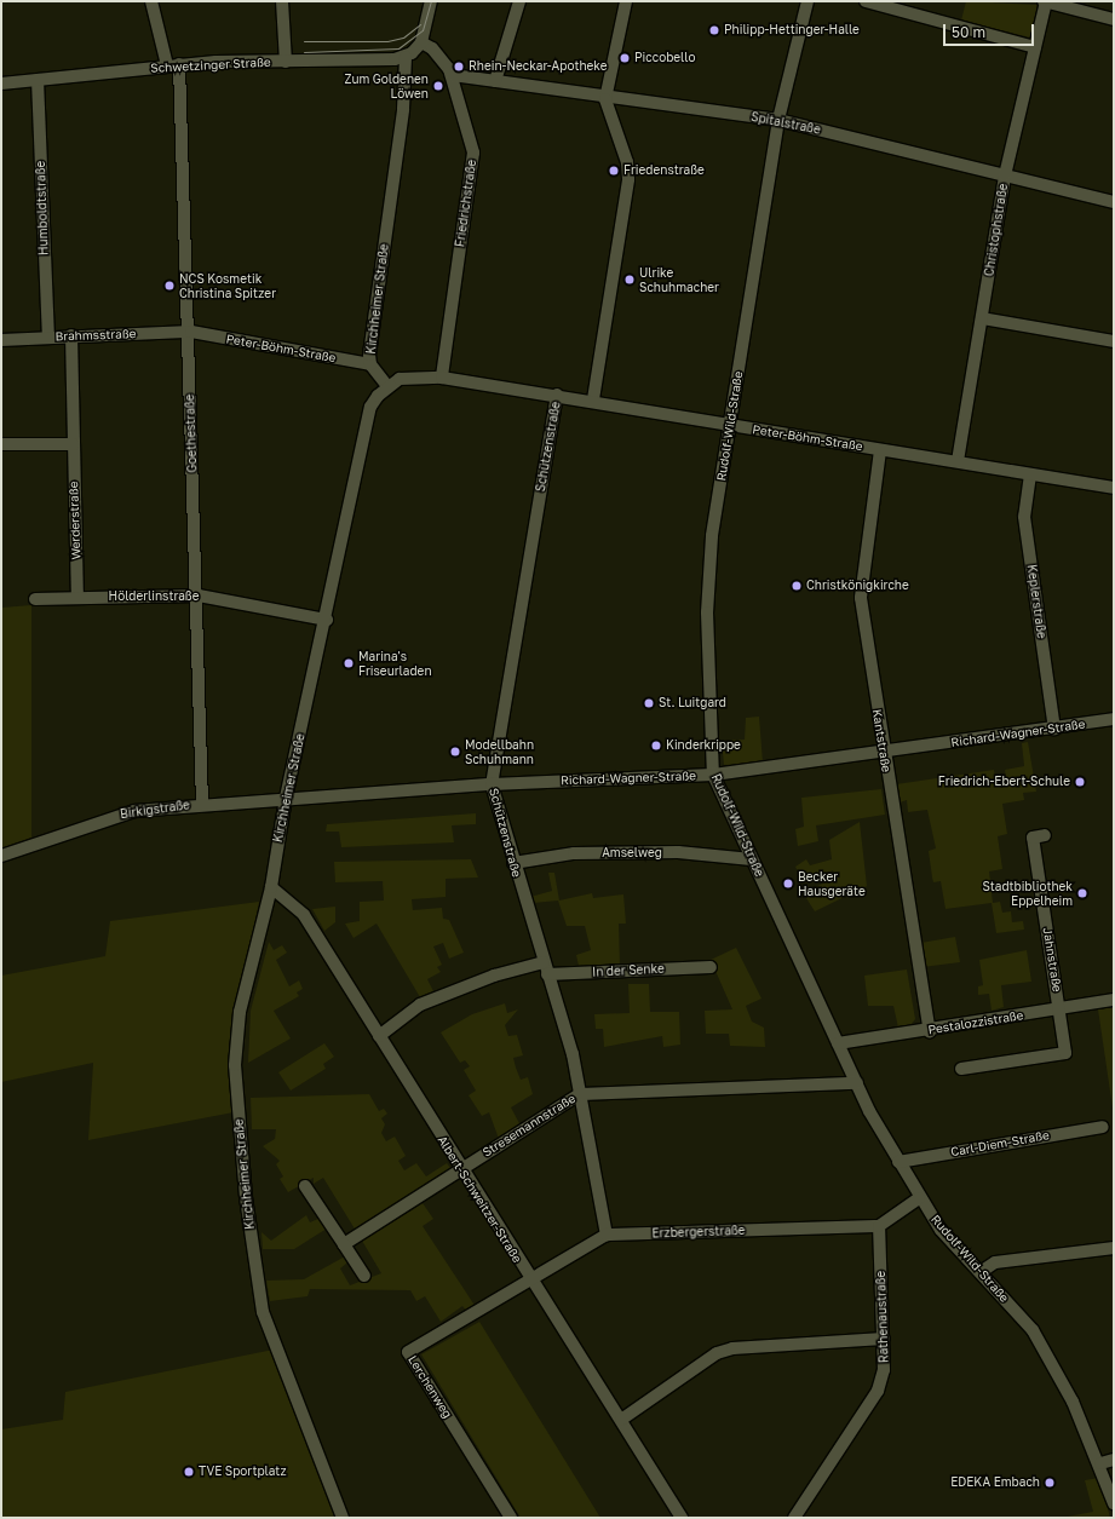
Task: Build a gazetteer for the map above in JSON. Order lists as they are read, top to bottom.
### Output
{
  "streets": {
    "street": [
      "Schwetzinger Straße",
      "Spitalstraße",
      "Friedrichstraße",
      "Humboldtstraße",
      "Christophstraße",
      "Kirchheimer Straße",
      "Brahmsstraße",
      "Peter-Böhm-Straße",
      "Rudolf-Wild-Straße",
      "Goethestraße",
      "Schützenstraße",
      "Werderstraße",
      "Hölderlinstraße",
      "Keplerstraße",
      "Richard-Wagner-Straße",
      "Kantstraße",
      "Birkigstraße",
      "Amselweg",
      "Jahnstraße",
      "In der Senke",
      "Pestalozzistraße",
      "Stresemannstraße",
      "Carl-Diem-Straße",
      "Albert-Schweitzer-Straße",
      "Erzbergerstraße",
      "Rathenaustraße",
      "Lerchenweg"
    ]
  },
  "crossings": [
    ["Schwetzinger Straße", "Friedrichstraße"],
    ["Schwetzinger Straße", "Humboldtstraße"],
    ["Schwetzinger Straße", "Kirchheimer Straße"],
    ["Schwetzinger Straße", "Goethestraße"],
    ["Spitalstraße", "Friedrichstraße"],
    ["Spitalstraße", "Christophstraße"],
    ["Spitalstraße", "Rudolf-Wild-Straße"],
    ["Friedrichstraße", "Peter-Böhm-Straße"],
    ["Humboldtstraße", "Brahmsstraße"],
    ["Christophstraße", "Peter-Böhm-Straße"],
    ["Kirchheimer Straße", "Peter-Böhm-Straße"],
    ["Kirchheimer Straße", "Hölderlinstraße"],
    ["Kirchheimer Straße", "Richard-Wagner-Straße"],
    ["Kirchheimer Straße", "Birkigstraße"],
    ["Kirchheimer Straße", "Albert-Schweitzer-Straße"],
    ["Brahmsstraße", "Peter-Böhm-Straße"],
    ["Brahmsstraße", "Goethestraße"],
    ["Brahmsstraße", "Werderstraße"],
    ["Peter-Böhm-Straße", "Rudolf-Wild-Straße"],
    ["Peter-Böhm-Straße", "Goethestraße"],
    ["Peter-Böhm-Straße", "Schützenstraße"],
    ["Peter-Böhm-Straße", "Keplerstraße"],
    ["Peter-Böhm-Straße", "Kantstraße"],
    ["Rudolf-Wild-Straße", "Richard-Wagner-Straße"],
    ["Rudolf-Wild-Straße", "Amselweg"],
    ["Rudolf-Wild-Straße", "Pestalozzistraße"],
    ["Rudolf-Wild-Straße", "Stresemannstraße"],
    ["Rudolf-Wild-Straße", "Carl-Diem-Straße"],
    ["Goethestraße", "Hölderlinstraße"],
    ["Goethestraße", "Birkigstraße"],
    ["Schützenstraße", "Richard-Wagner-Straße"],
    ["Schützenstraße", "Amselweg"],
    ["Schützenstraße", "In der Senke"],
    ["Schützenstraße", "Stresemannstraße"],
    ["Schützenstraße", "Erzbergerstraße"],
    ["Werderstraße", "Hölderlinstraße"],
    ["Keplerstraße", "Richard-Wagner-Straße"],
    ["Richard-Wagner-Straße", "Kantstraße"],
    ["Richard-Wagner-Straße", "Birkigstraße"],
    ["Kantstraße", "Pestalozzistraße"],
    ["Jahnstraße", "Pestalozzistraße"],
    ["In der Senke", "Albert-Schweitzer-Straße"],
    ["Stresemannstraße", "Albert-Schweitzer-Straße"],
    ["Albert-Schweitzer-Straße", "Erzbergerstraße"],
    ["Albert-Schweitzer-Straße", "Lerchenweg"],
    ["Erzbergerstraße", "Rathenaustraße"],
    ["Erzbergerstraße", "Lerchenweg"]
  ],
  "places": [
    "Philipp-Hettinger-Halle",
    "Piccobello",
    "Rhein-Neckar-Apotheke",
    "Zum Goldenen Löwen",
    "Friedenstraße",
    "Ulrike Schuhmacher",
    "NCS Kosmetik Christina Spitzer",
    "Christkönigkirche",
    "Marina's Friseurladen",
    "St. Luitgard",
    "Kinderkrippe",
    "Modellbahn Schuhmann",
    "Friedrich-Ebert-Schule",
    "Becker Hausgeräte",
    "Stadtbibliothek Eppelheim",
    "TVE Sportplatz",
    "EDEKA Embach"
  ],
  "scale_bar": "50 m"
}
